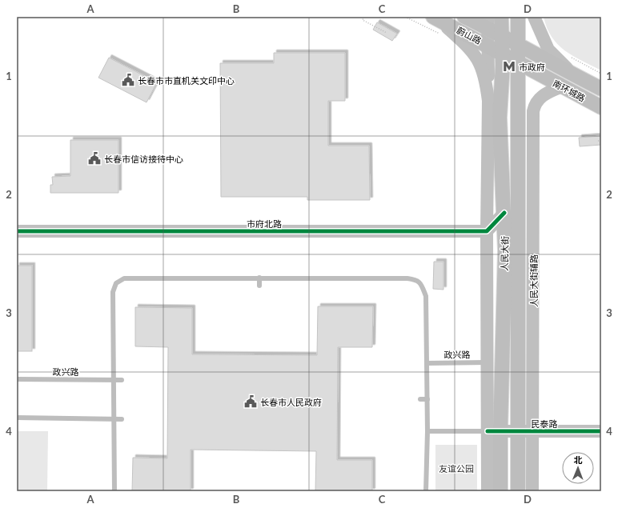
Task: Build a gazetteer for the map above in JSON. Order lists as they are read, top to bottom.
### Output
{
  "streets": {
    "main road": [
      "蔚山路",
      "南环城路",
      "市府北路",
      "人民大街",
      "人民大街辅路",
      "民泰路"
    ],
    "lane": ["政兴路"]
  },
  "crossings": [
    ["蔚山路", "南环城路"],
    ["南环城路", "人民大街"],
    ["南环城路", "人民大街辅路"],
    ["人民大街", "民泰路"],
    ["人民大街辅路", "民泰路"]
  ],
  "parks": ["友谊公园"],
  "places": {
    "metro station": ["市政府"],
    "public building": ["长春市市直机关文印中心", "长春市信访接待中心", "长春市人民政府"]
  },
  "north": "top",
  "grid": {
    "columns": [
      "A",
      "B",
      "C",
      "D"
    ],
    "rows": [
      "1",
      "2",
      "3",
      "4"
    ]
  }
}
